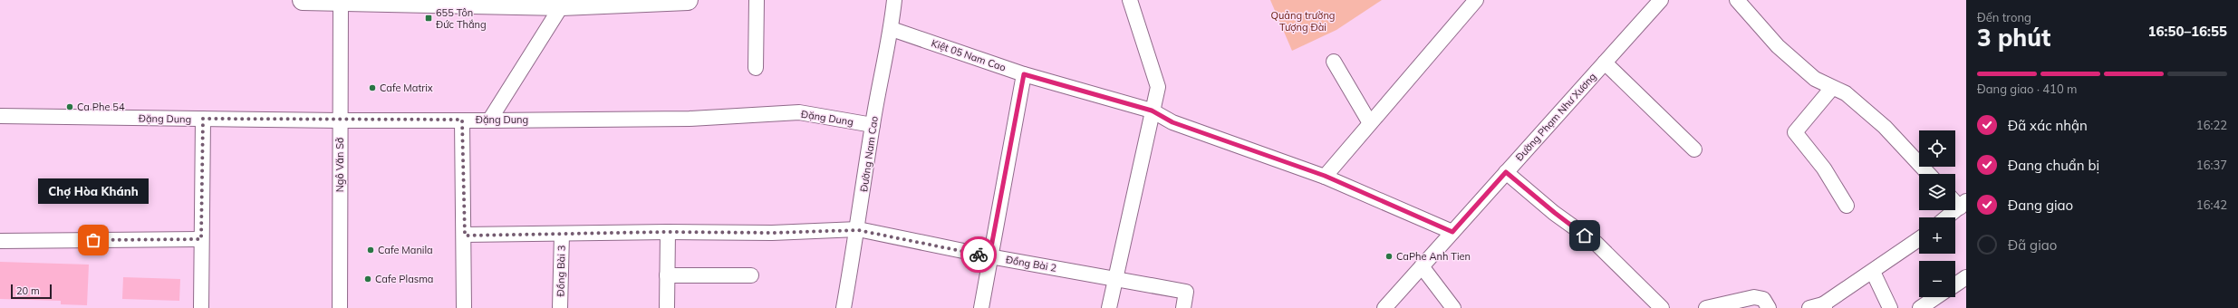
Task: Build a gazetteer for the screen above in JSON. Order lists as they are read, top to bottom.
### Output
{
  "streets": {
    "street": [
      "Kiệt 05 Nam Cao",
      "Đường Phạm Như Xương",
      "Đặng Dung",
      "Đường Nam Cao",
      "Ngô Văn Sở",
      "Đồng Bài 2",
      "Đồng Bài 3"
    ]
  },
  "crossings": [
    ["Kiệt 05 Nam Cao", "Đường Phạm Như Xương"],
    ["Kiệt 05 Nam Cao", "Đường Nam Cao"],
    ["Đặng Dung", "Đường Nam Cao"],
    ["Đặng Dung", "Ngô Văn Sở"],
    ["Đường Nam Cao", "Đồng Bài 2"],
    ["Đồng Bài 2", "Đồng Bài 3"]
  ],
  "parks": ["Quảng trường Tượng Đài"],
  "places": {
    "transit": ["655 Tôn Đức Thắng"],
    "other": [
      "Cafe Matrix",
      "Ca Phe 54",
      "Chợ Hòa Khánh",
      "Cafe Manila",
      "CaPhe Anh Tien",
      "Cafe Plasma"
    ]
  },
  "scale_bar": "20 m",
  "page": {
    "heading": ["3 phút", "Đến trong", "16:50–16:55"],
    "bar": "Đang giao · 410 m",
    "list": [
      ["Đã xác nhận", "16:22"],
      ["Đang chuẩn bị", "16:37"],
      ["Đang giao", "16:42"],
      "Đã giao"
    ],
    "map_buttons": ["+", "−"],
    "bubble": "Chợ Hòa Khánh",
    "scale": "20 m"
  }
}
